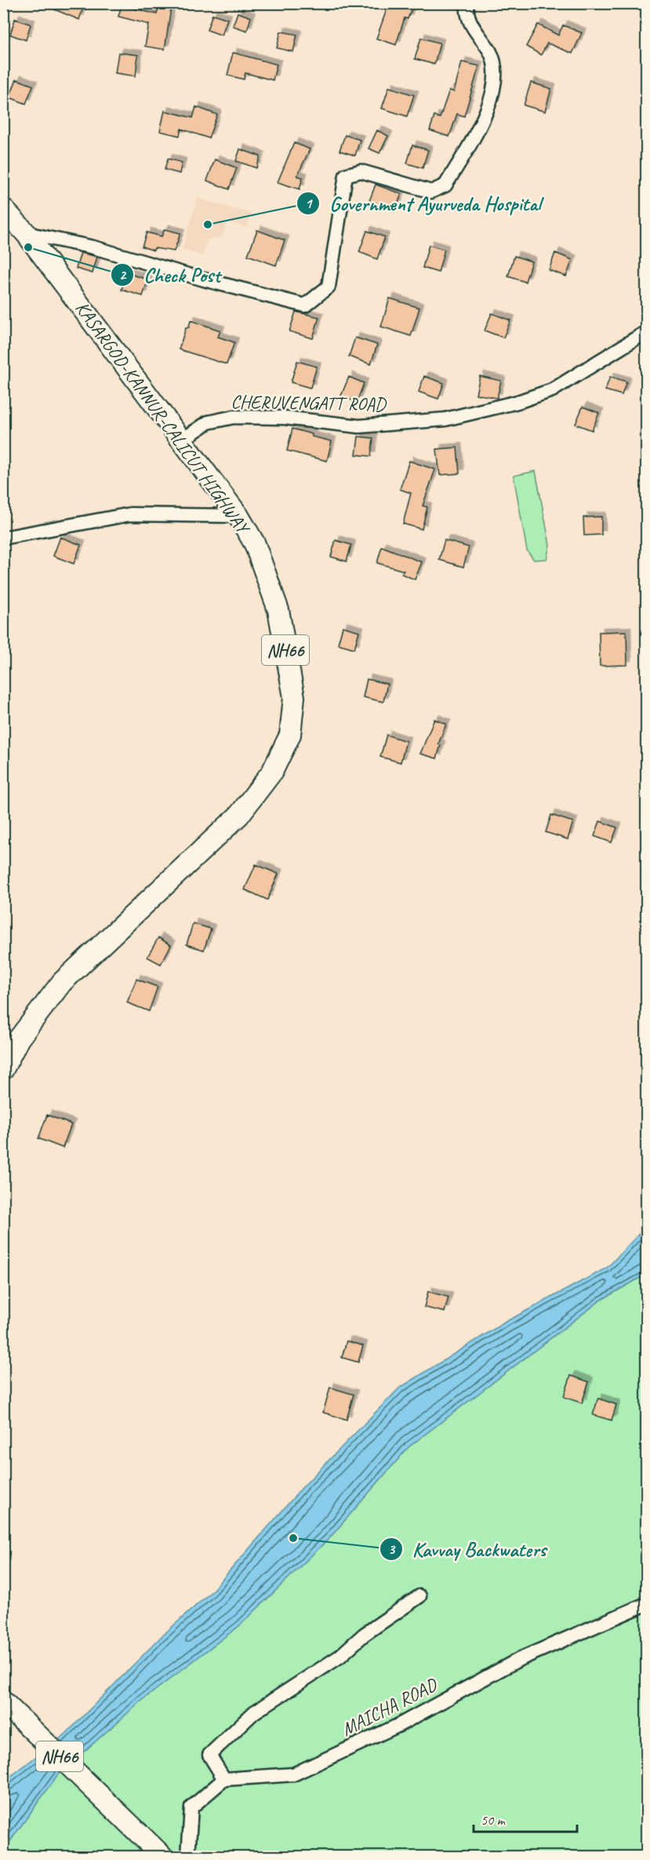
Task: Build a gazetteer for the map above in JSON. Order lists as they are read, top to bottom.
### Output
{
  "streets": {
    "highway": ["KASARGOD-KANNUR-CALICUT HIGHWAY", "NH66"],
    "street": ["CHERUVENGATT ROAD", "MAICHA ROAD"]
  },
  "crossings": [
    ["CHERUVENGATT ROAD", "KASARGOD-KANNUR-CALICUT HIGHWAY"]
  ],
  "places": ["Government Ayurveda Hospital", "Check Post", "Kavvay Backwaters"],
  "scale_bar": "50 m"
}
